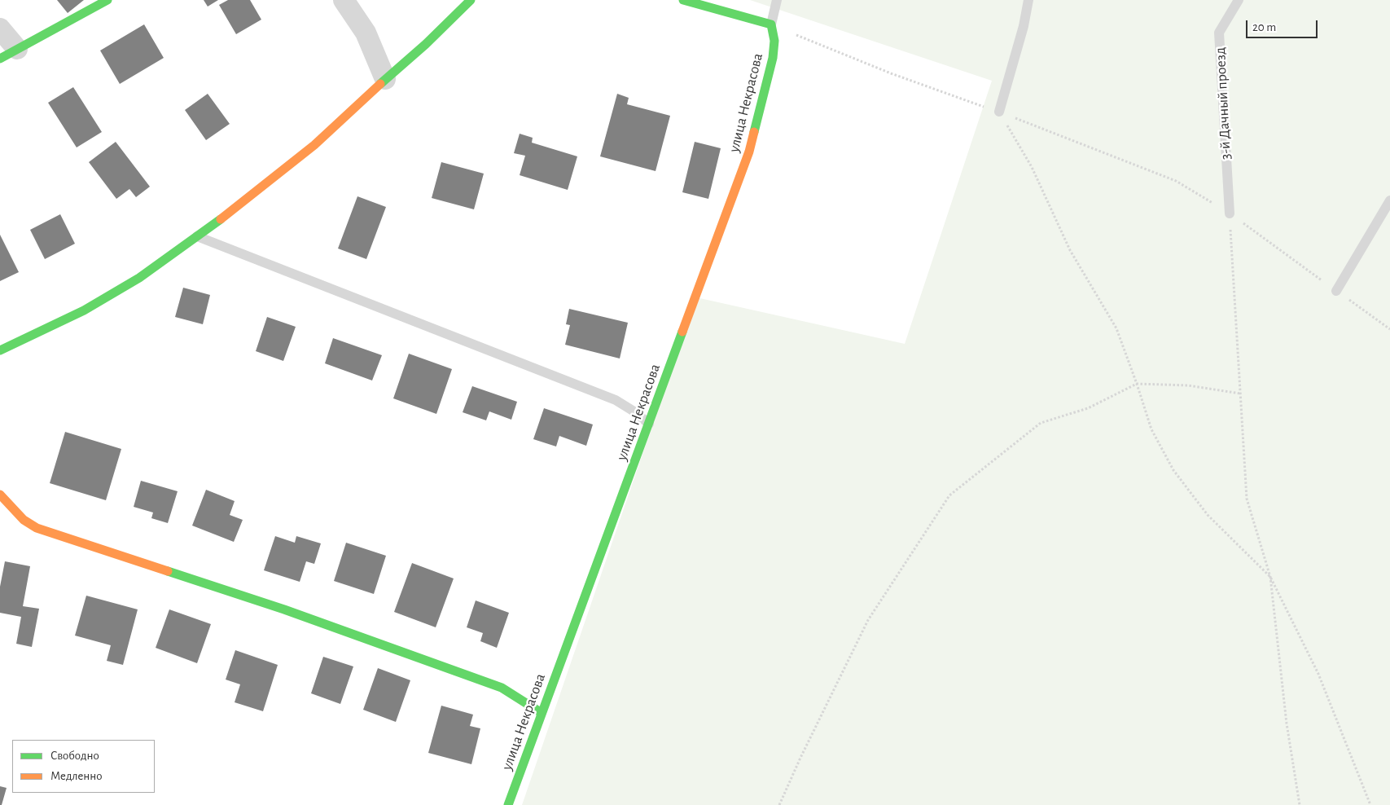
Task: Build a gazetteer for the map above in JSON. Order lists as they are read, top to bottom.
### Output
{
  "streets": {
    "street": ["улица Некрасова"],
    "lane": ["3-й Дачный проезд"]
  },
  "legend": ["Свободно", "Медленно"],
  "scale_bar": "20 m"
}
